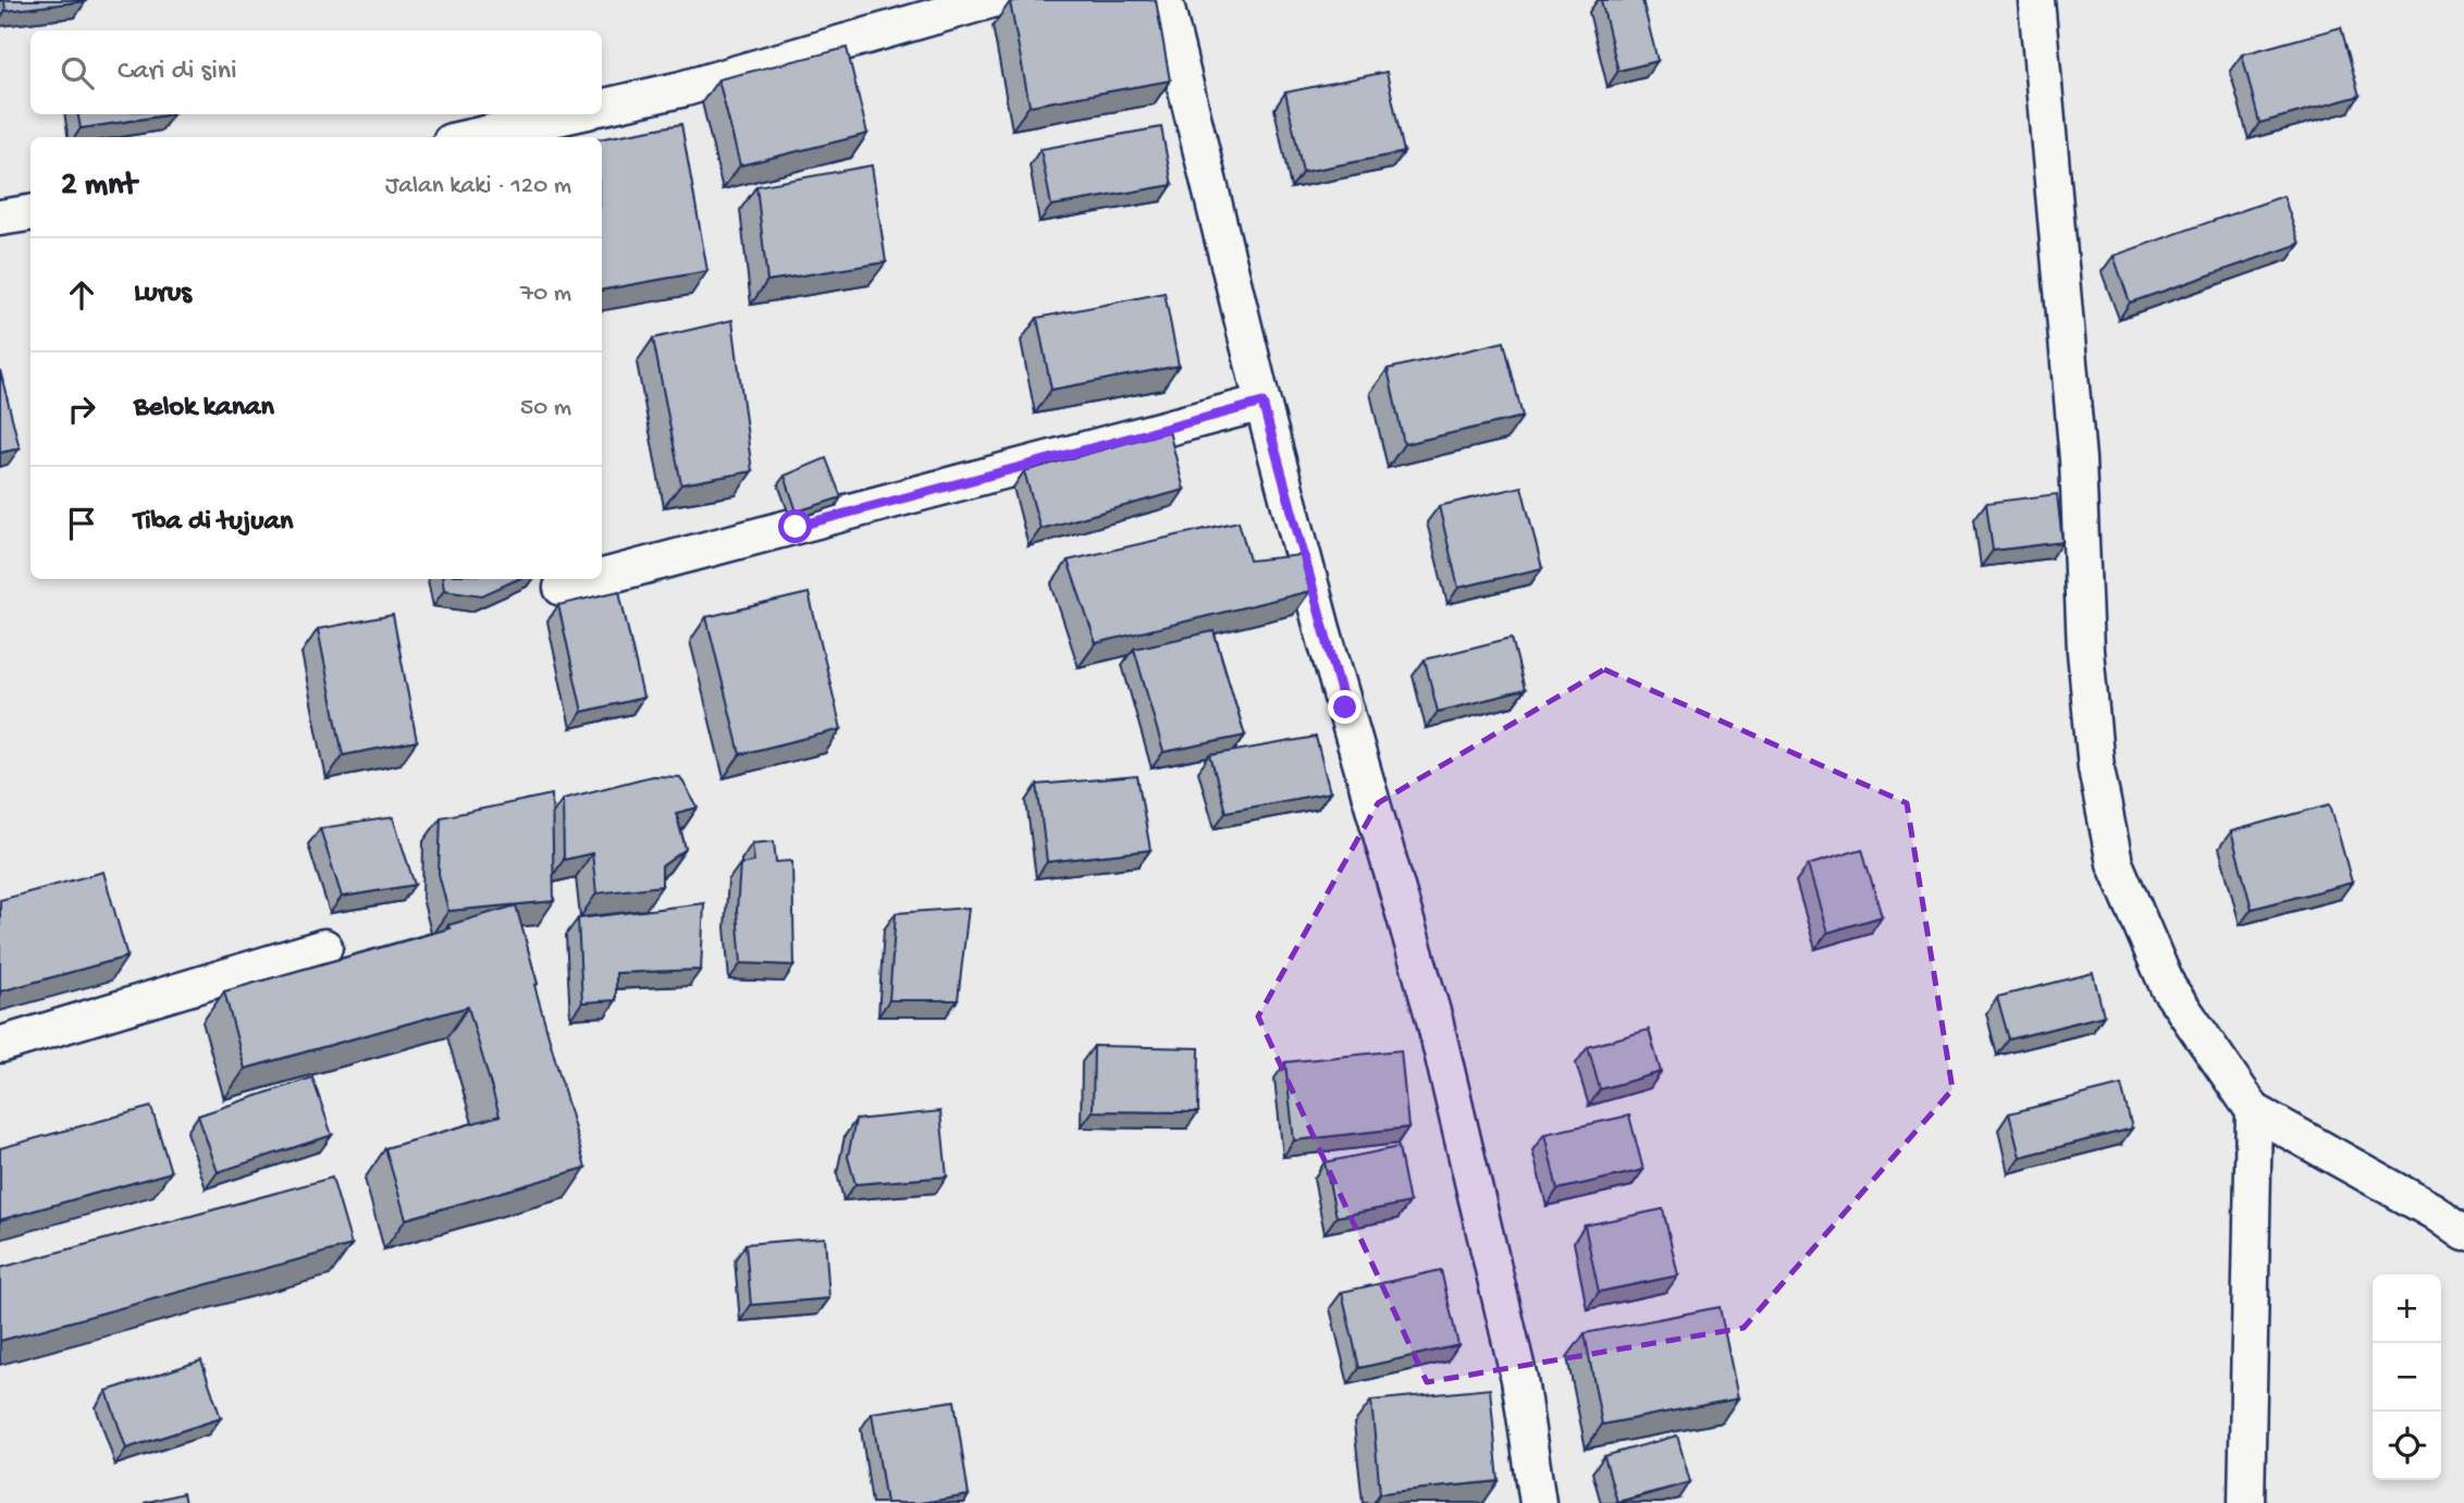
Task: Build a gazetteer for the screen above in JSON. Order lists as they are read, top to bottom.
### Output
{
  "page": {
    "search": "Cari di sini",
    "heading": ["2 mnt", "Jalan kaki · 120 m"],
    "list": [
      ["Lurus", "70 m"],
      ["Belok kanan", "50 m"],
      "Tiba di tujuan"
    ],
    "map_buttons": ["+", "−"]
  }
}
